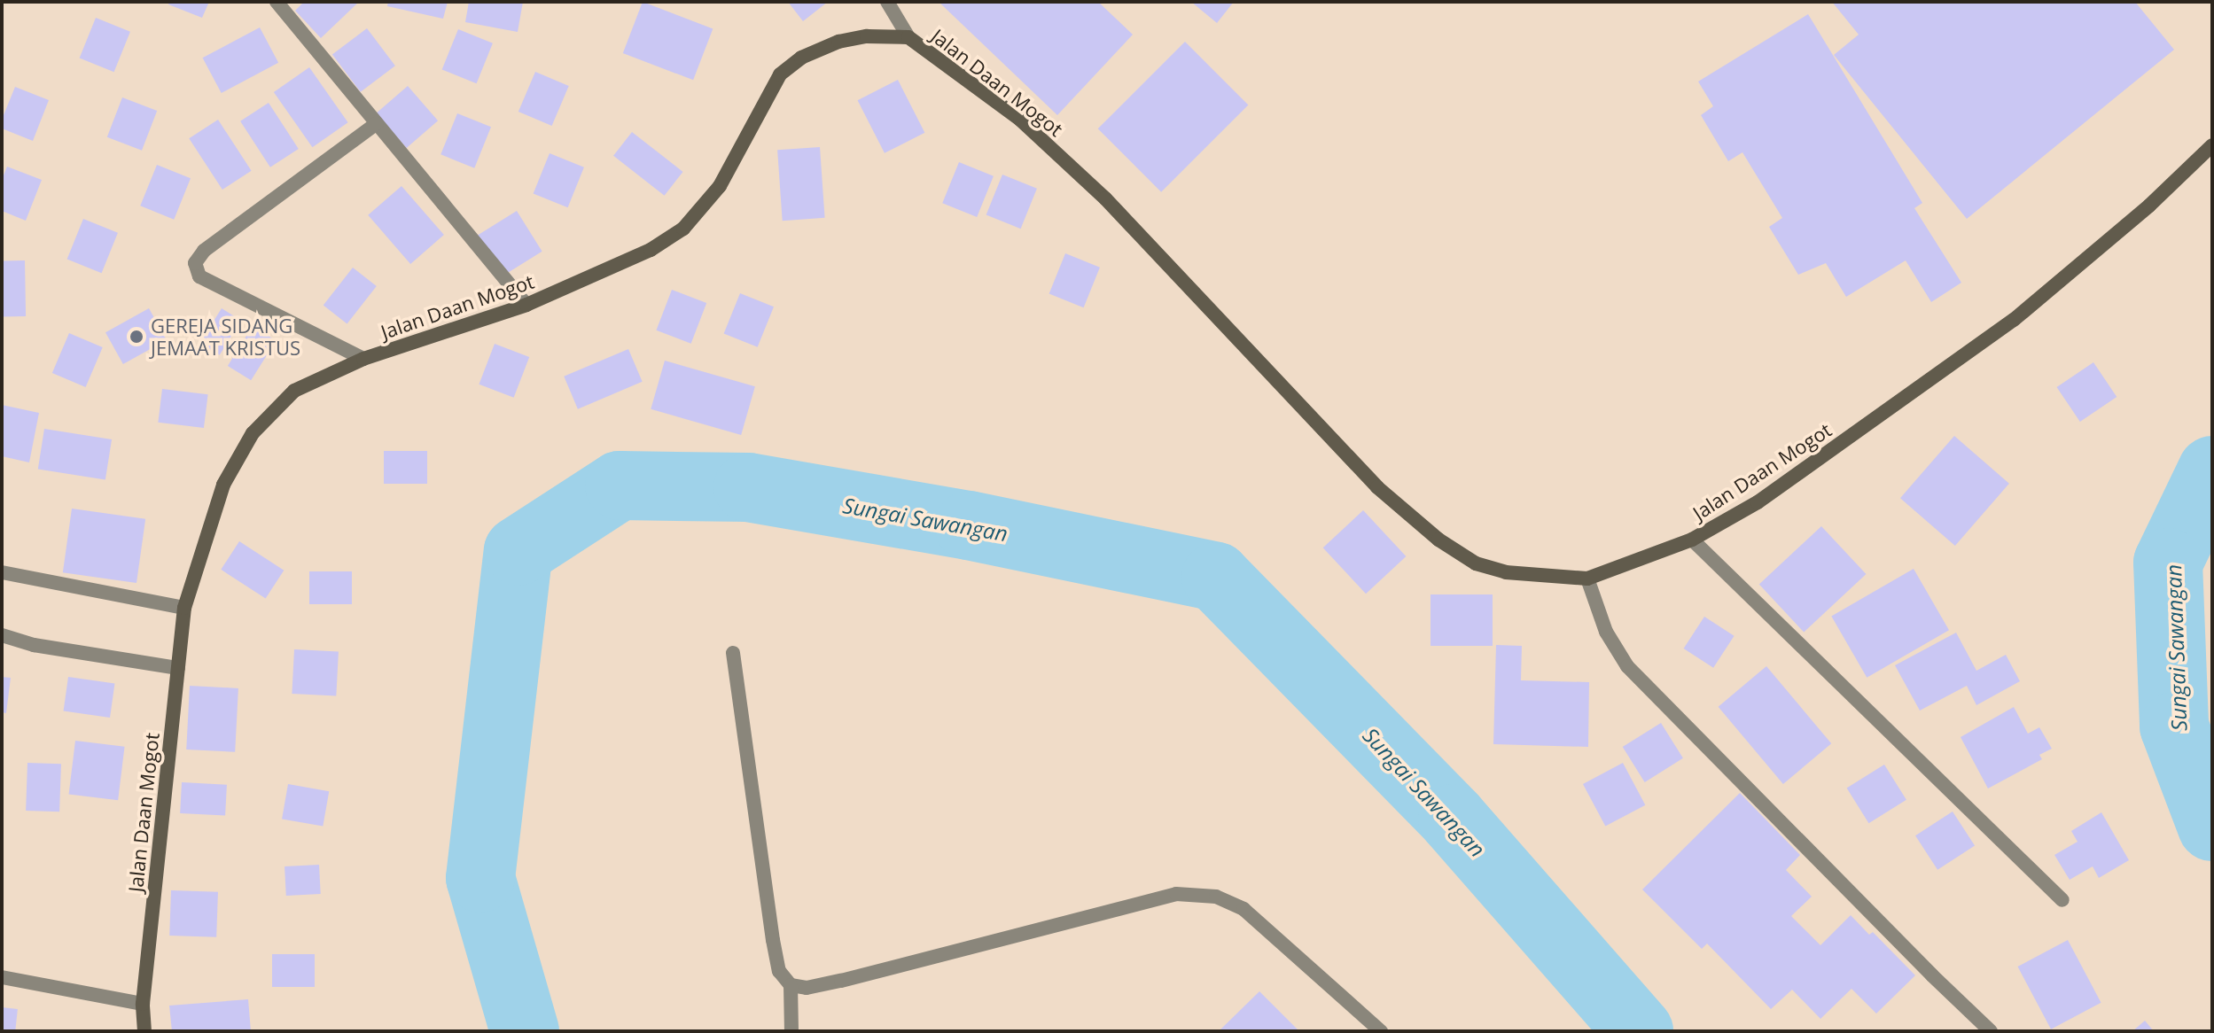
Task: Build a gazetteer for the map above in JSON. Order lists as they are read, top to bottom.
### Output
{
  "streets": {
    "main road": ["Jalan Daan Mogot"]
  },
  "water": ["Sungai Sawangan"],
  "places": ["GEREJA SIDANG JEMAAT KRISTUS"]
}
